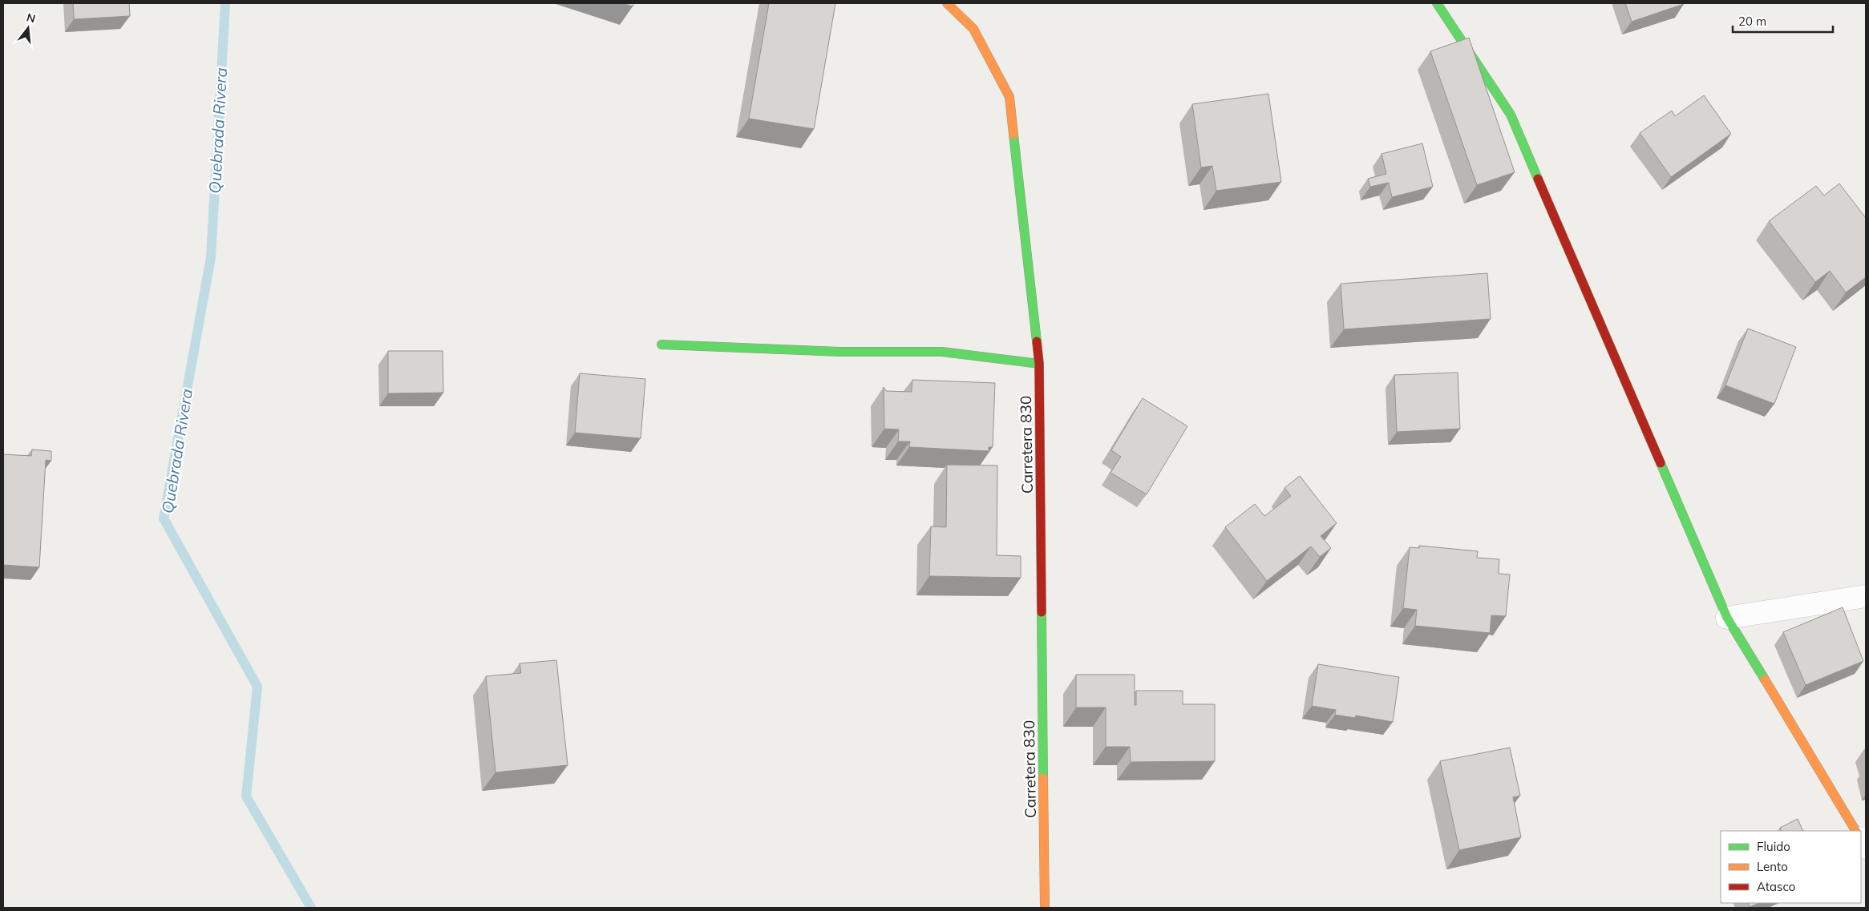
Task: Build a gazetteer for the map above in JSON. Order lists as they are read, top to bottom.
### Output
{
  "streets": {
    "street": ["Carretera 830"]
  },
  "water": ["Quebrada Rivera"],
  "legend": ["Fluido", "Lento", "Atasco"],
  "scale_bar": "20 m",
  "north": "top"
}
